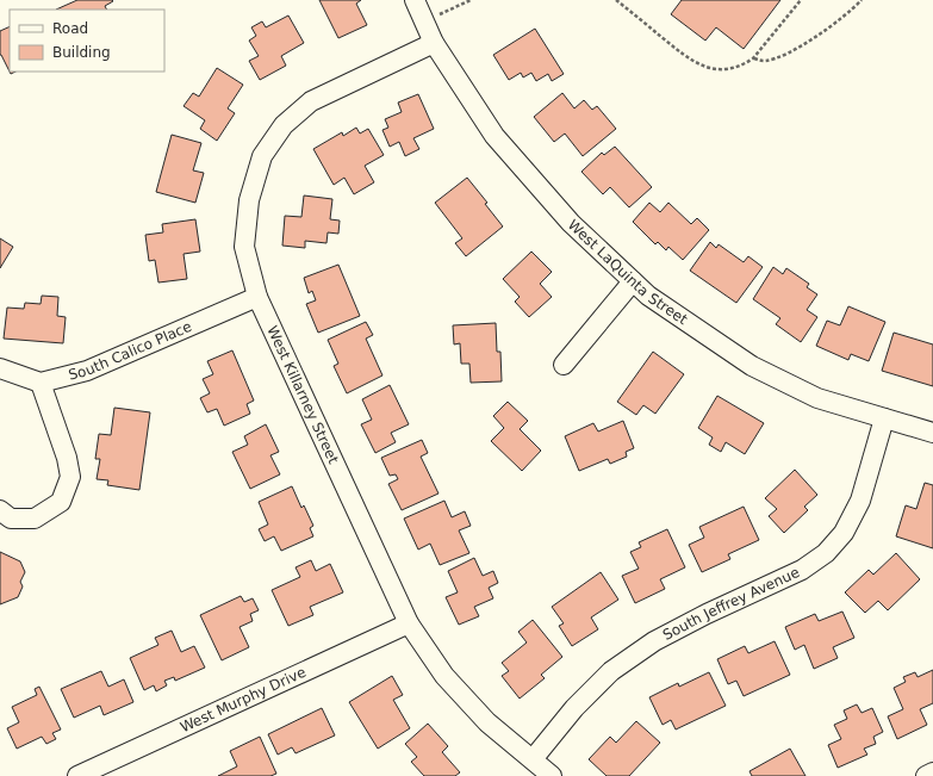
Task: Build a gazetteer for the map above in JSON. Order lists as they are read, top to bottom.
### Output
{
  "streets": {
    "street": [
      "West LaQuinta Street",
      "South Calico Place",
      "West Killarney Street",
      "South Jeffrey Avenue",
      "West Murphy Drive"
    ]
  },
  "crossings": [
    ["West LaQuinta Street", "West Killarney Street"],
    ["West LaQuinta Street", "South Jeffrey Avenue"],
    ["South Calico Place", "West Killarney Street"],
    ["West Killarney Street", "South Jeffrey Avenue"],
    ["West Killarney Street", "West Murphy Drive"]
  ],
  "legend": ["Road", "Building"]
}
